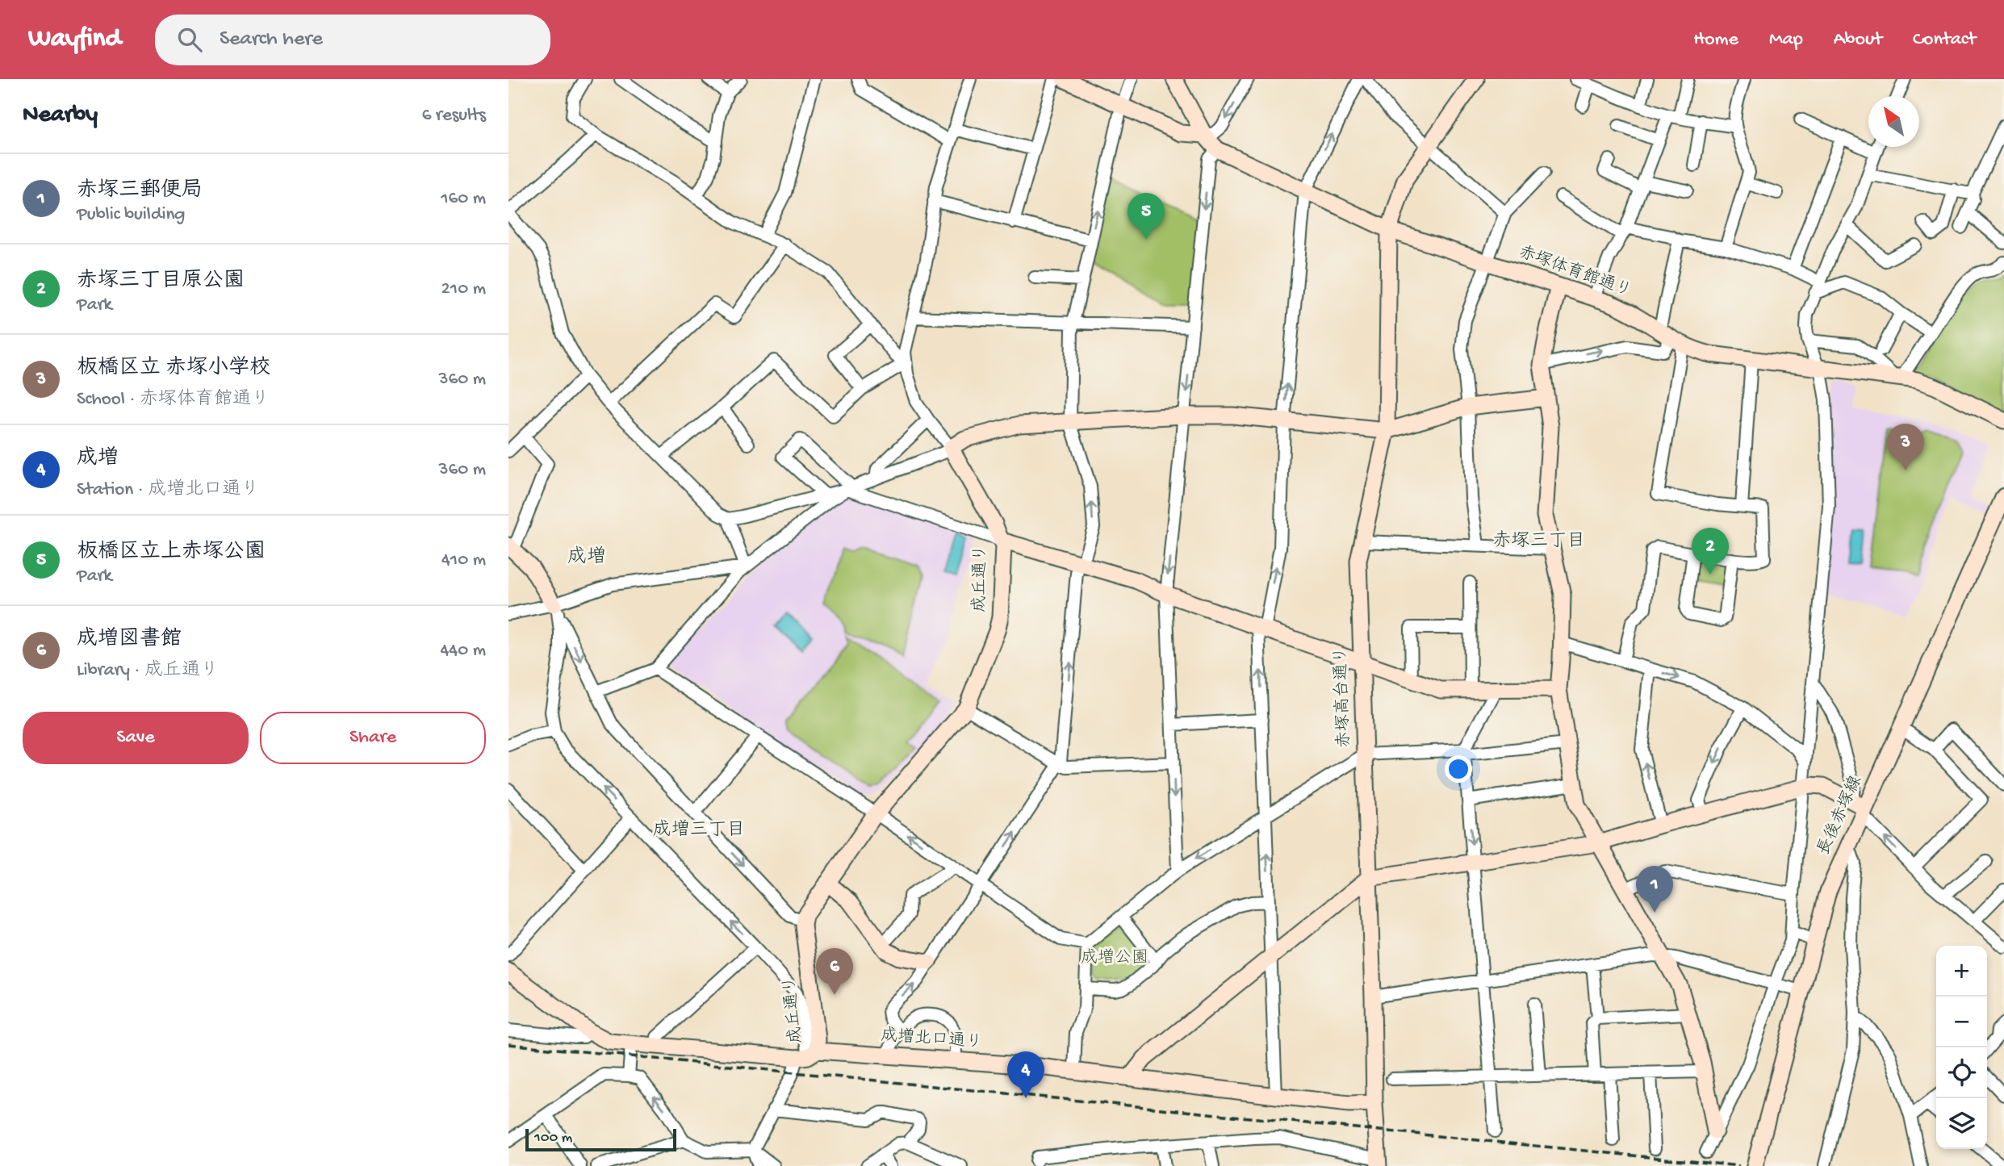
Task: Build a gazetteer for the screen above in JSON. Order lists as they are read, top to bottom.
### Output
{
  "streets": {
    "street": [
      "赤塚体育館通り",
      "成丘通り",
      "赤塚高台通り",
      "長後赤塚線",
      "成増北口通り"
    ]
  },
  "crossings": [
    ["赤塚体育館通り", "赤塚高台通り"],
    ["成丘通り", "成増北口通り"],
    ["赤塚高台通り", "成増北口通り"]
  ],
  "districts": ["赤塚三丁目", "成増", "成増三丁目"],
  "parks": ["成増公園"],
  "scale_bar": "100 m",
  "north": "top left",
  "page": {
    "header": "Wayfind",
    "search": "Search here",
    "nav": [
      "Home",
      "Map",
      "About",
      "Contact"
    ],
    "heading": ["Nearby", "6 results"],
    "list": [
      {
        "mark": "1",
        "name": "赤塚三郵便局",
        "note": "Public building",
        "value": "160 m"
      },
      {
        "mark": "2",
        "name": "赤塚三丁目原公園",
        "note": "Park",
        "value": "210 m"
      },
      {
        "mark": "3",
        "name": "板橋区立 赤塚小学校",
        "note": "School · 赤塚体育館通り",
        "value": "360 m"
      },
      {
        "mark": "4",
        "name": "成増",
        "note": "Station · 成増北口通り",
        "value": "360 m"
      },
      {
        "mark": "5",
        "name": "板橋区立上赤塚公園",
        "note": "Park",
        "value": "410 m"
      },
      {
        "mark": "6",
        "name": "成増図書館",
        "note": "Library · 成丘通り",
        "value": "440 m"
      }
    ],
    "pins": [
      "5",
      "3",
      "2",
      "1",
      "6",
      "4"
    ],
    "buttons": ["Save", "Share"],
    "map_buttons": ["+", "−"],
    "scale": "100 m"
  }
}
